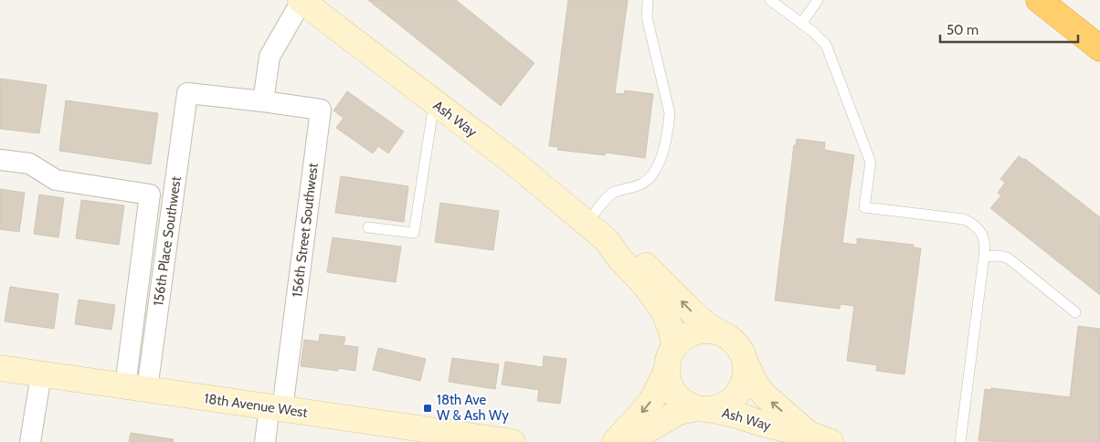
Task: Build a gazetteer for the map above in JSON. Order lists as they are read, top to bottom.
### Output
{
  "streets": {
    "street": [
      "Ash Way",
      "156th Street Southwest",
      "156th Place Southwest",
      "18th Avenue West"
    ]
  },
  "crossings": [
    ["156th Street Southwest", "156th Place Southwest"],
    ["156th Street Southwest", "18th Avenue West"],
    ["156th Place Southwest", "18th Avenue West"]
  ],
  "places": {
    "transit": ["18th Ave W & Ash Wy"]
  },
  "scale_bar": "50 m"
}
